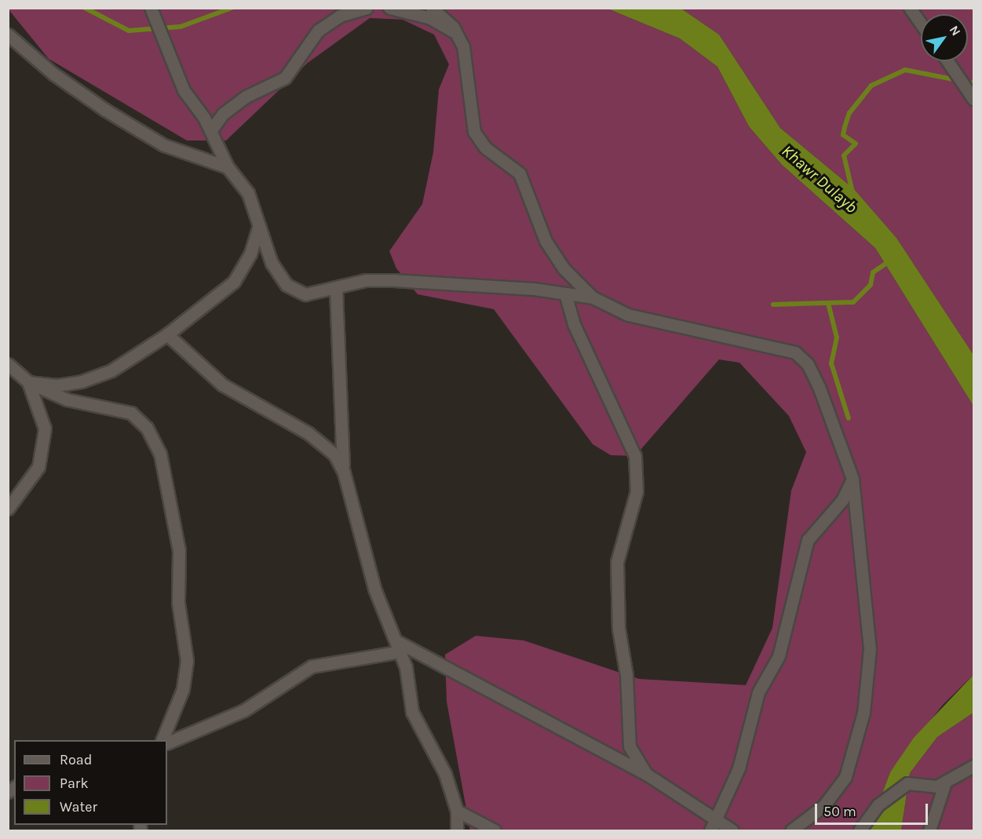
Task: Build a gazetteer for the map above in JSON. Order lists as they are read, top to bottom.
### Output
{
  "water": ["Khawr Dulayb"],
  "legend": ["Road", "Park", "Water"],
  "scale_bar": "50 m",
  "north": "top right"
}
